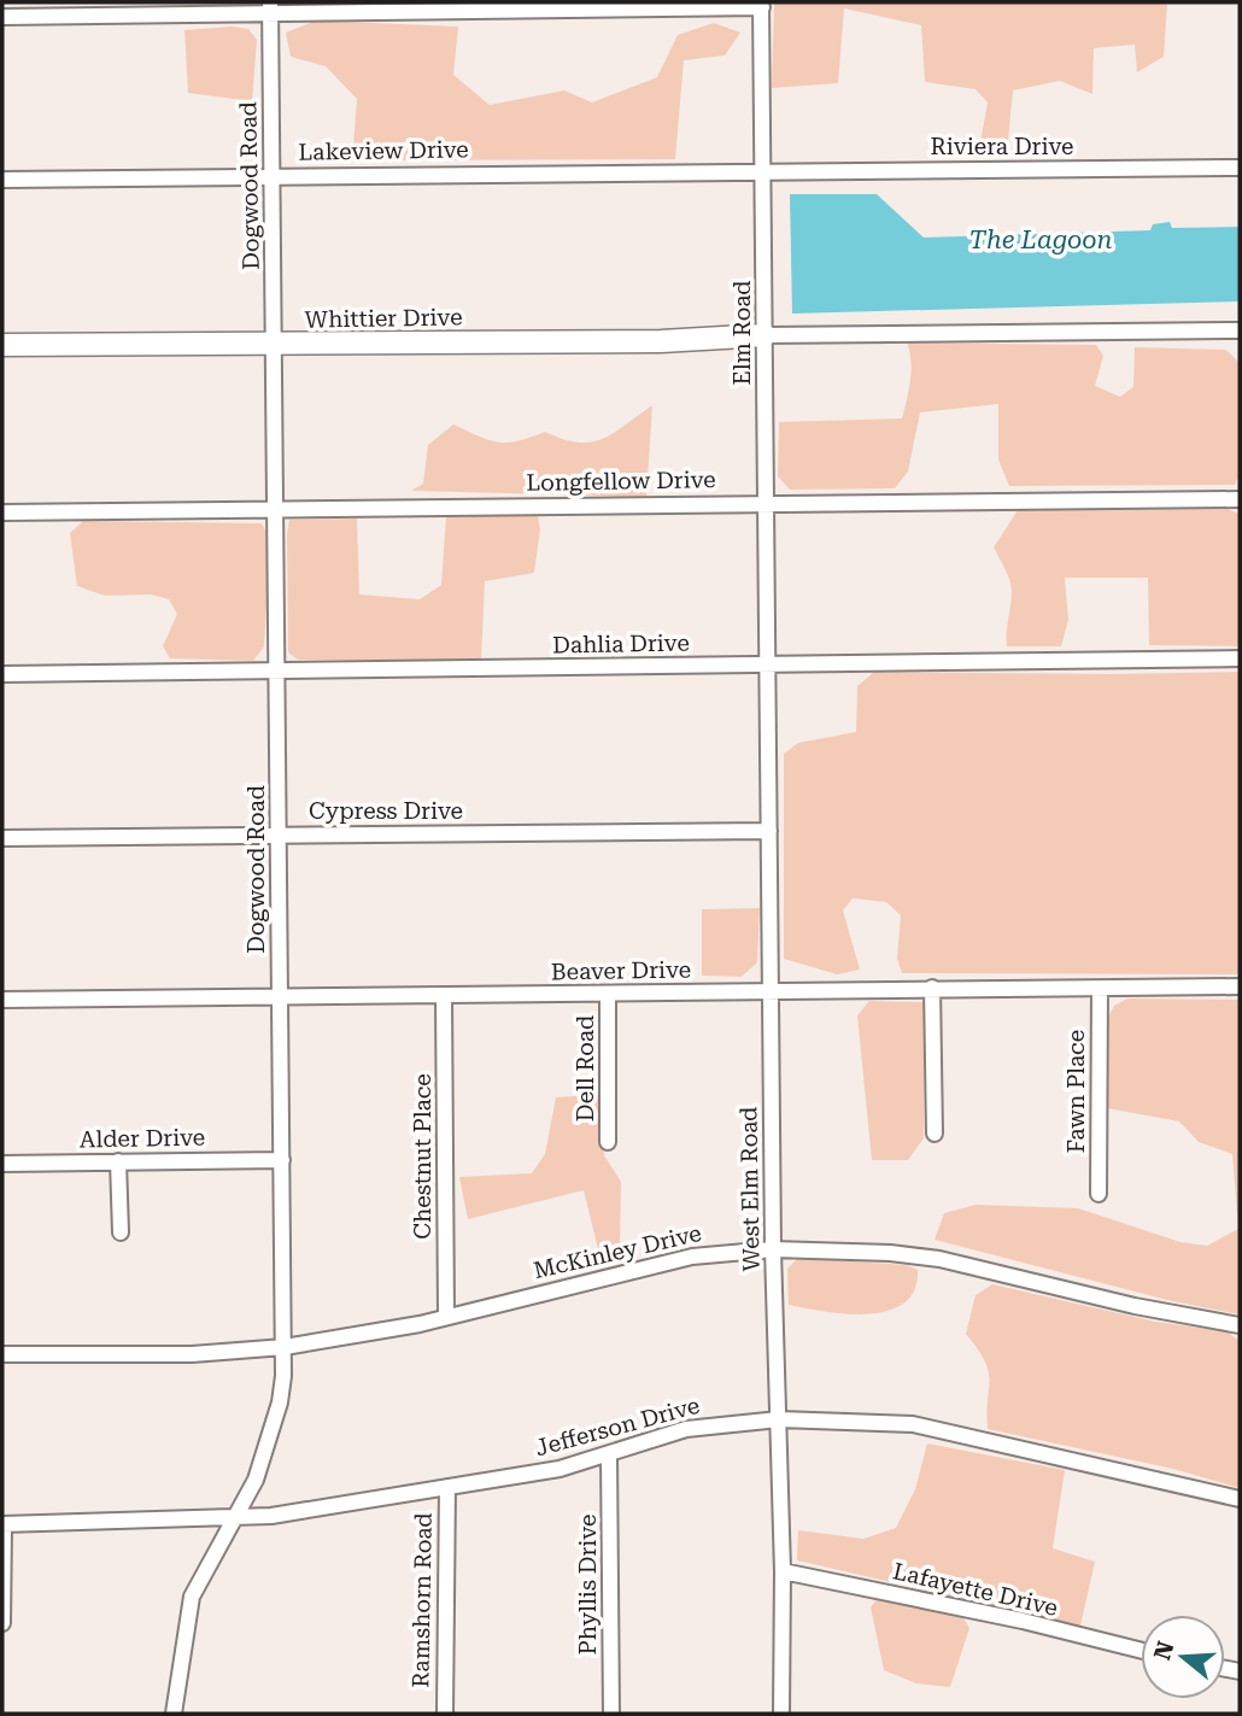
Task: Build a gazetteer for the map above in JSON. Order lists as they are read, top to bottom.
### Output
{
  "streets": {
    "street": [
      "Riviera Drive",
      "Lakeview Drive",
      "Dogwood Road",
      "Whittier Drive",
      "Elm Road",
      "Longfellow Drive",
      "Dahlia Drive",
      "Cypress Drive",
      "Beaver Drive",
      "Dell Road",
      "Fawn Place",
      "Alder Drive",
      "Chestnut Place",
      "West Elm Road",
      "McKinley Drive",
      "Jefferson Drive",
      "Phyllis Drive",
      "Lafayette Drive",
      "Ramshorn Road"
    ]
  },
  "crossings": [
    ["Riviera Drive", "Lakeview Drive"],
    ["Riviera Drive", "Elm Road"],
    ["Lakeview Drive", "Dogwood Road"],
    ["Lakeview Drive", "Elm Road"],
    ["Dogwood Road", "Whittier Drive"],
    ["Dogwood Road", "Longfellow Drive"],
    ["Dogwood Road", "Dahlia Drive"],
    ["Dogwood Road", "Cypress Drive"],
    ["Dogwood Road", "Beaver Drive"],
    ["Dogwood Road", "Alder Drive"],
    ["Dogwood Road", "McKinley Drive"],
    ["Dogwood Road", "Jefferson Drive"],
    ["Whittier Drive", "Elm Road"],
    ["Elm Road", "Longfellow Drive"],
    ["Elm Road", "Dahlia Drive"],
    ["Elm Road", "West Elm Road"],
    ["Dahlia Drive", "West Elm Road"],
    ["Cypress Drive", "West Elm Road"],
    ["Beaver Drive", "Dell Road"],
    ["Beaver Drive", "Fawn Place"],
    ["Beaver Drive", "Chestnut Place"],
    ["Beaver Drive", "West Elm Road"],
    ["Chestnut Place", "McKinley Drive"],
    ["West Elm Road", "McKinley Drive"],
    ["West Elm Road", "Jefferson Drive"],
    ["West Elm Road", "Lafayette Drive"],
    ["Jefferson Drive", "Phyllis Drive"],
    ["Jefferson Drive", "Ramshorn Road"]
  ],
  "water": ["The Lagoon"],
  "north": "left"
}
